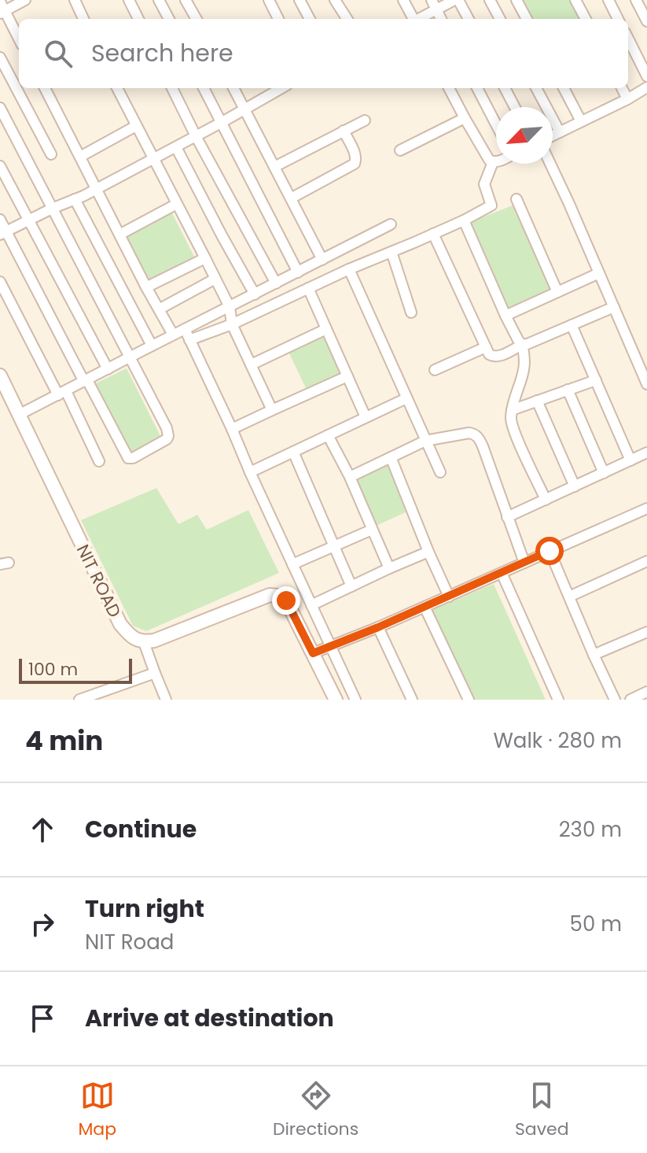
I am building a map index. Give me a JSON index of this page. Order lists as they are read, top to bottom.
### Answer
{
  "streets": {
    "main road": ["NIT ROAD"]
  },
  "scale_bar": "100 m",
  "north": "bottom left",
  "page": {
    "search": "Search here",
    "scale": "100 m",
    "heading": ["4 min", "Walk · 280 m"],
    "list": [
      ["Continue", "230 m"],
      ["Turn right", "NIT Road", "50 m"],
      "Arrive at destination"
    ],
    "nav": ["Map", "Directions", "Saved"]
  }
}
